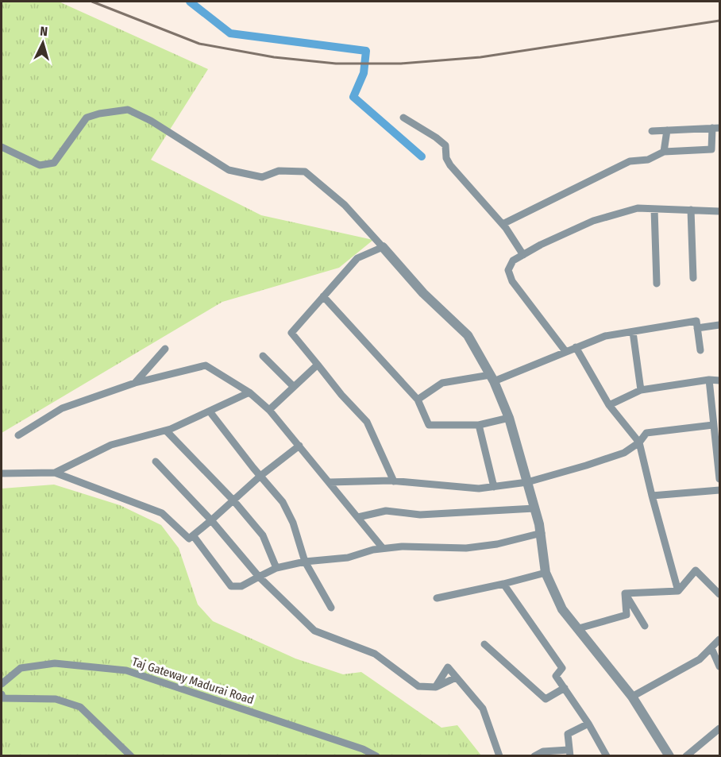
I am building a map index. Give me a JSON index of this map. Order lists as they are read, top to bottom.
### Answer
{
  "streets": {
    "street": ["Taj Gateway Madurai Road"]
  },
  "north": "top"
}
